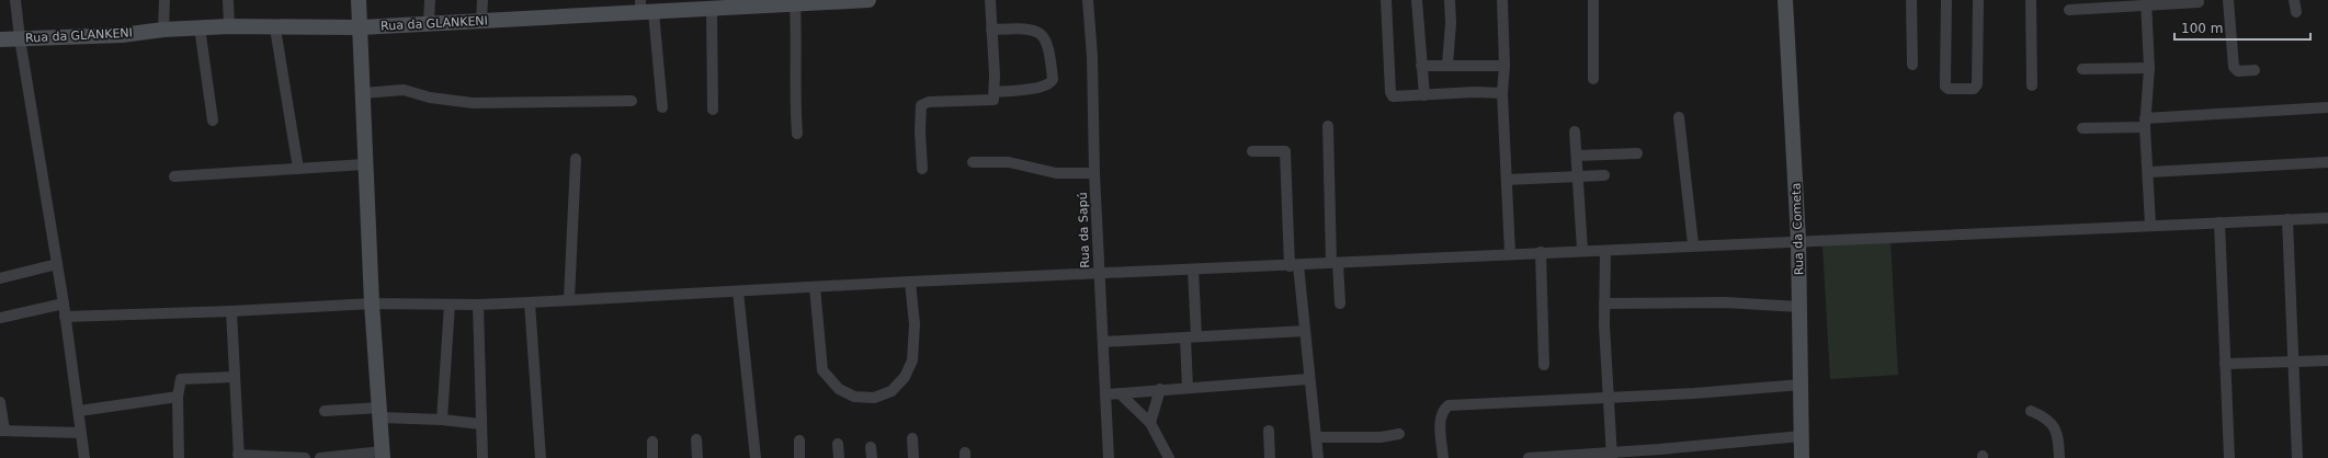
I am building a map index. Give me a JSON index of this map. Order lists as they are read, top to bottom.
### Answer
{
  "streets": {
    "street": ["Rua da GLANKENI", "Rua da Cometa", "Rua da Sapú"]
  },
  "scale_bar": "100 m"
}
